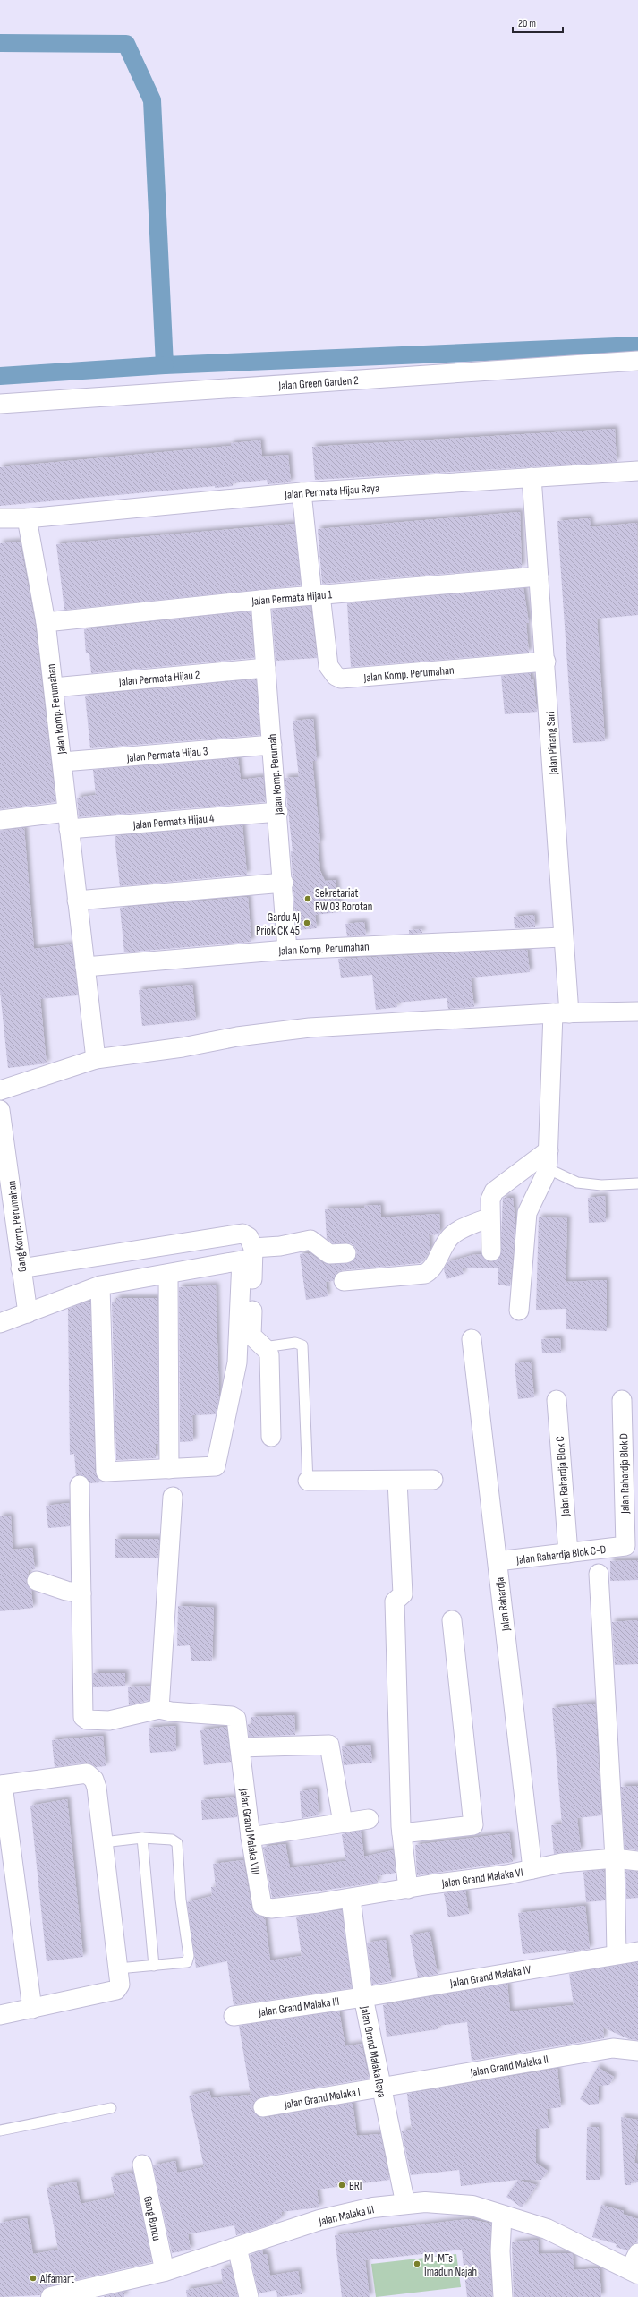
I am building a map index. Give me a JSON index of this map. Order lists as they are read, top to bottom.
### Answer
{
  "streets": {
    "street": [
      "Jalan Green Garden 2",
      "Jalan Permata Hijau Raya",
      "Jalan Permata Hijau 1",
      "Jalan Komp. Perumahan",
      "Jalan Permata Hijau 2",
      "Jalan Pinang Sari",
      "Jalan Permata Hijau 3",
      "Jalan Komp. Perumah",
      "Jalan Permata Hijau 4",
      "Gang Komp. Perumahan",
      "Jalan Rahardja Blok D",
      "Jalan Rahardja Blok C",
      "Jalan Rahardja Blok C-D",
      "Jalan Rahardja",
      "Jalan Grand Malaka VIII",
      "Jalan Grand Malaka VI",
      "Jalan Grand Malaka IV",
      "Jalan Grand Malaka III",
      "Jalan Grand Malaka Raya",
      "Jalan Grand Malaka II",
      "Jalan Grand Malaka I",
      "Jalan Malaka III",
      "Gang Buntu"
    ]
  },
  "crossings": [
    ["Jalan Permata Hijau Raya", "Jalan Komp. Perumahan"],
    ["Jalan Permata Hijau Raya", "Jalan Pinang Sari"],
    ["Jalan Permata Hijau 1", "Jalan Komp. Perumahan"],
    ["Jalan Permata Hijau 1", "Jalan Pinang Sari"],
    ["Jalan Permata Hijau 1", "Jalan Komp. Perumah"],
    ["Jalan Komp. Perumahan", "Jalan Permata Hijau 2"],
    ["Jalan Komp. Perumahan", "Jalan Pinang Sari"],
    ["Jalan Komp. Perumahan", "Jalan Permata Hijau 3"],
    ["Jalan Komp. Perumahan", "Jalan Komp. Perumah"],
    ["Jalan Komp. Perumahan", "Jalan Permata Hijau 4"],
    ["Jalan Permata Hijau 2", "Jalan Komp. Perumah"],
    ["Jalan Permata Hijau 3", "Jalan Komp. Perumah"],
    ["Jalan Komp. Perumah", "Jalan Permata Hijau 4"],
    ["Jalan Rahardja Blok D", "Jalan Rahardja Blok C-D"],
    ["Jalan Rahardja Blok C", "Jalan Rahardja Blok C-D"],
    ["Jalan Rahardja Blok C-D", "Jalan Rahardja"],
    ["Jalan Rahardja", "Jalan Grand Malaka VI"],
    ["Jalan Grand Malaka VIII", "Jalan Grand Malaka VI"],
    ["Jalan Grand Malaka VI", "Jalan Grand Malaka Raya"],
    ["Jalan Grand Malaka IV", "Jalan Grand Malaka III"],
    ["Jalan Grand Malaka IV", "Jalan Grand Malaka Raya"],
    ["Jalan Grand Malaka III", "Jalan Grand Malaka Raya"],
    ["Jalan Grand Malaka Raya", "Jalan Grand Malaka II"],
    ["Jalan Grand Malaka Raya", "Jalan Grand Malaka I"],
    ["Jalan Grand Malaka Raya", "Jalan Malaka III"],
    ["Jalan Grand Malaka II", "Jalan Grand Malaka I"],
    ["Jalan Malaka III", "Gang Buntu"]
  ],
  "places": [
    "Sekretariat RW 03 Rorotan",
    "Gardu AJ Priok CK 45",
    "BRI",
    "MI-MTs Imadun Najah",
    "Alfamart"
  ],
  "scale_bar": "20 m"
}
